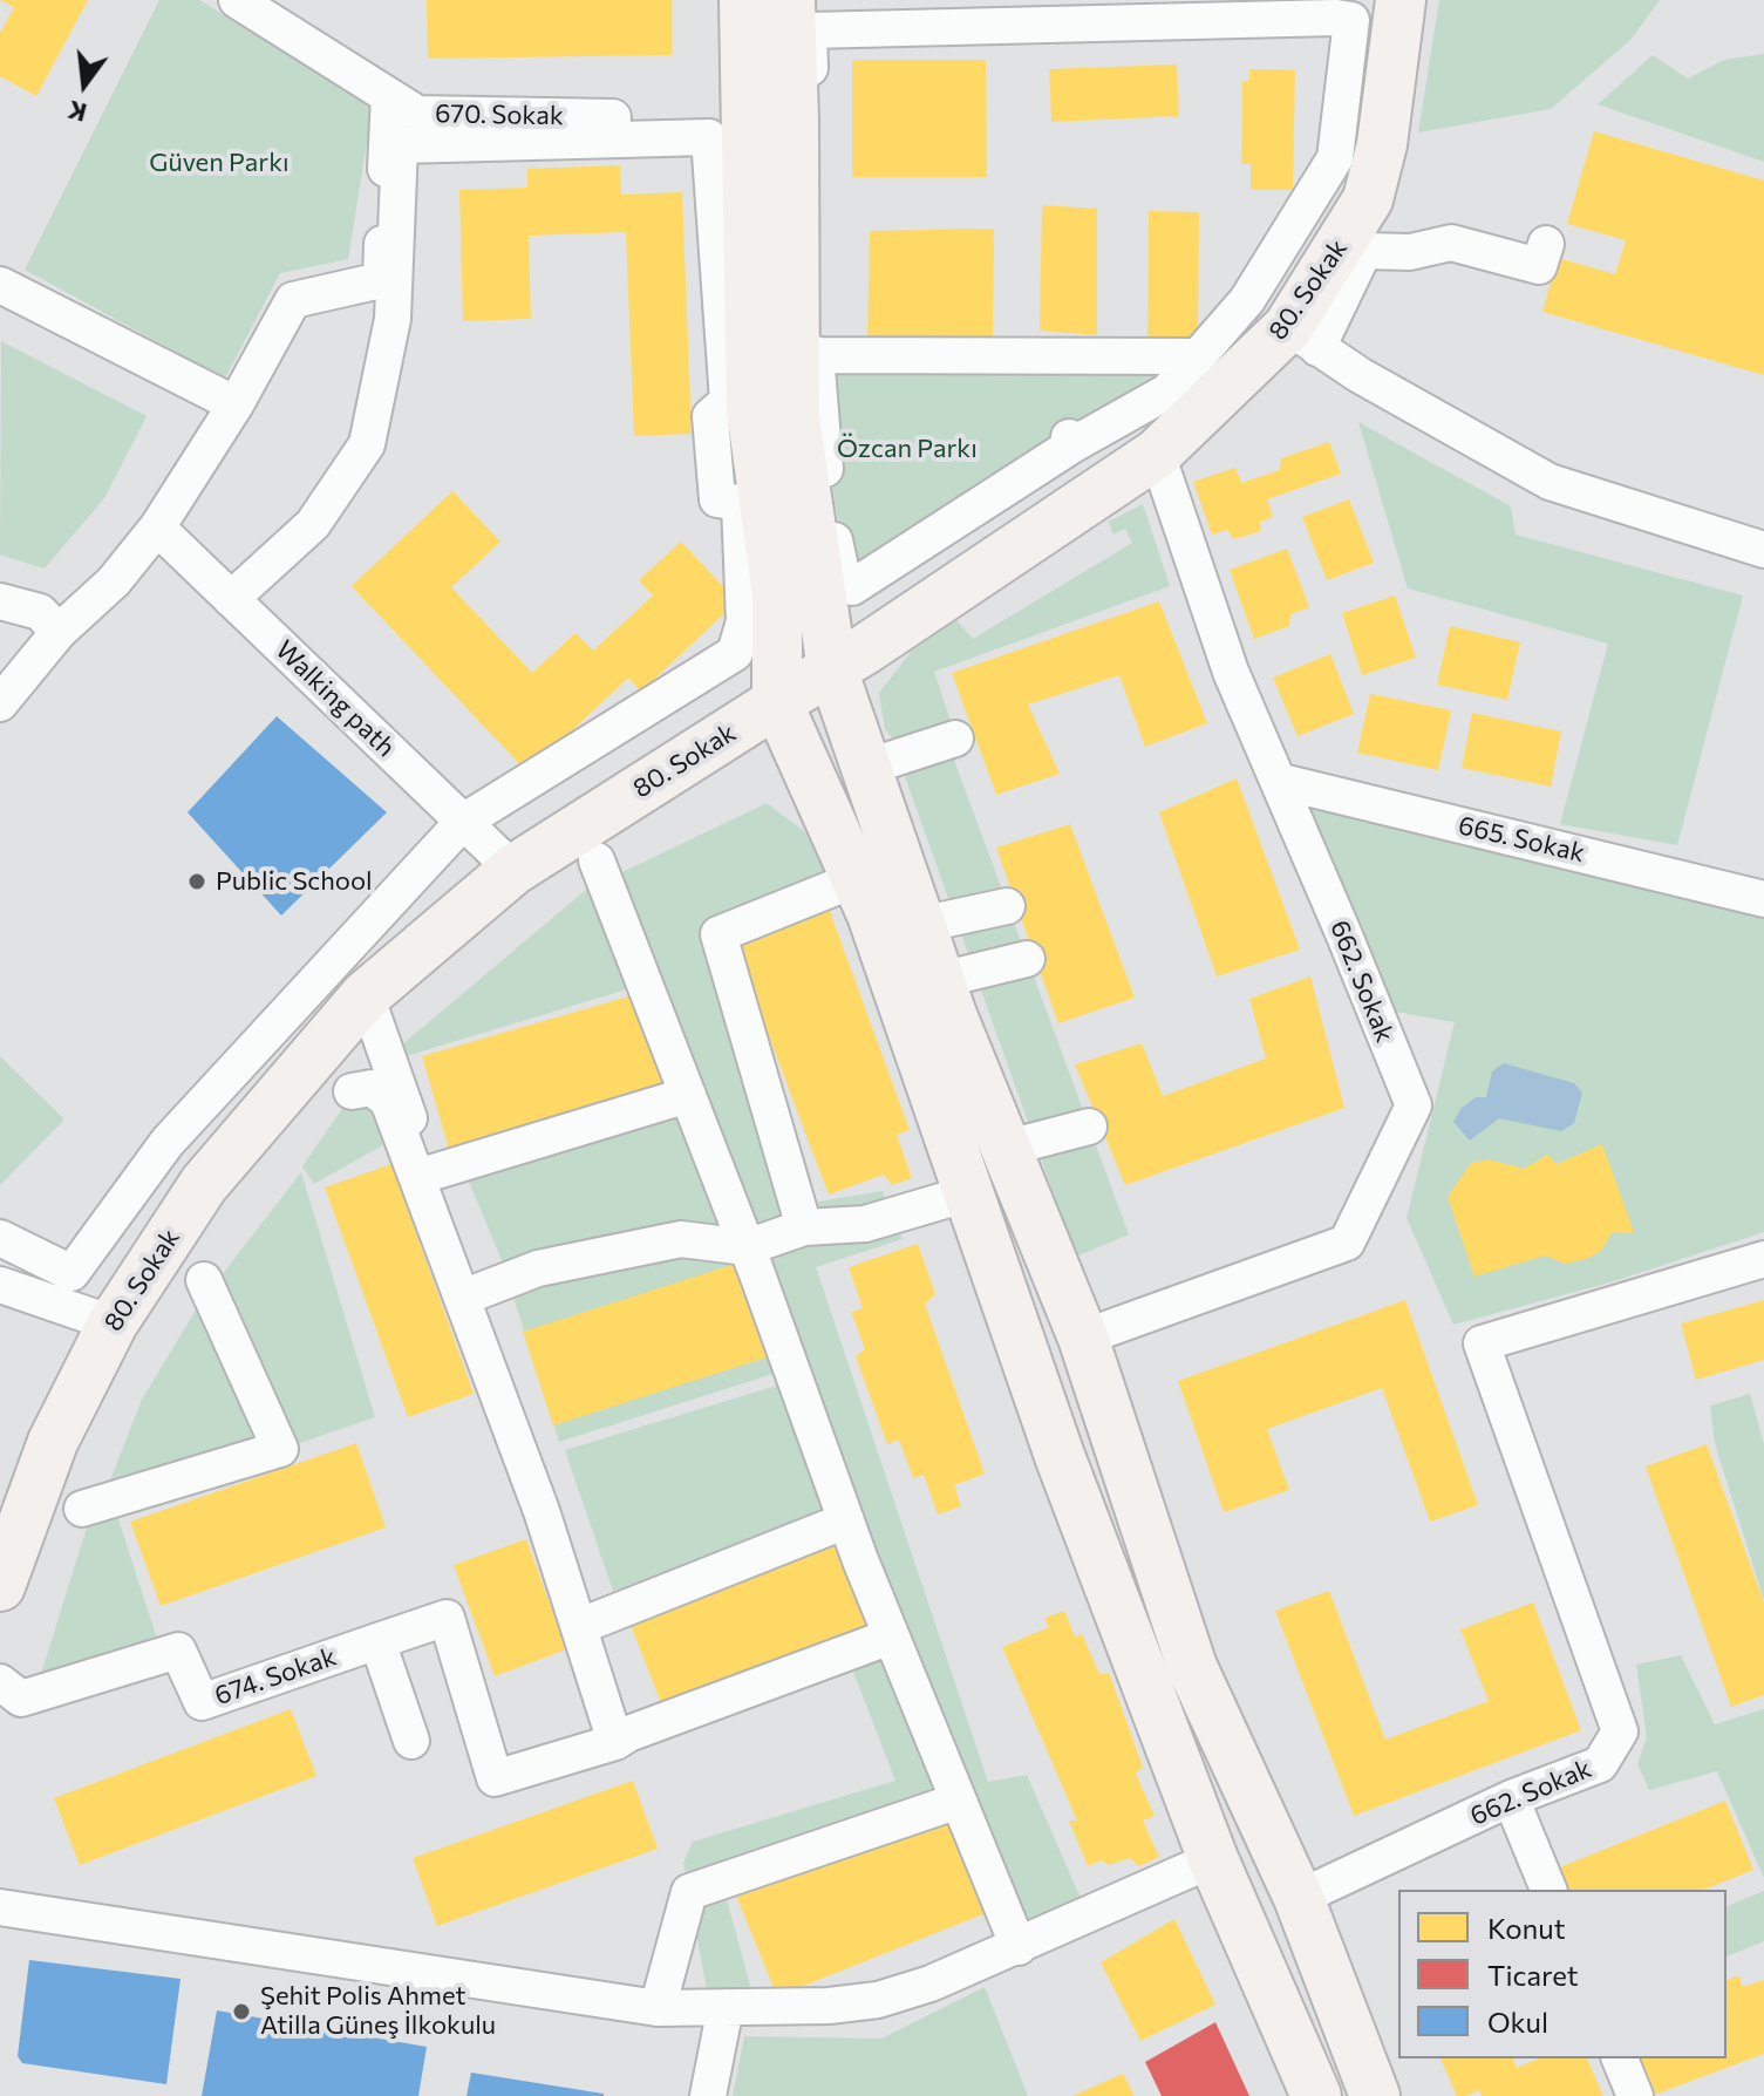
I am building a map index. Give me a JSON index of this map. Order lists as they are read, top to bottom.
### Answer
{
  "streets": {
    "street": [
      "670. Sokak",
      "80. Sokak",
      "Walking path",
      "665. Sokak",
      "662. Sokak",
      "674. Sokak"
    ]
  },
  "crossings": [
    ["80. Sokak", "Walking path"],
    ["80. Sokak", "662. Sokak"],
    ["665. Sokak", "662. Sokak"]
  ],
  "parks": ["Güven Parkı", "Özcan Parkı"],
  "places": ["Public School", "Şehit Polis Ahmet Atilla Güneş İlkokulu"],
  "legend": ["Konut", "Ticaret", "Okul"],
  "north": "bottom"
}
